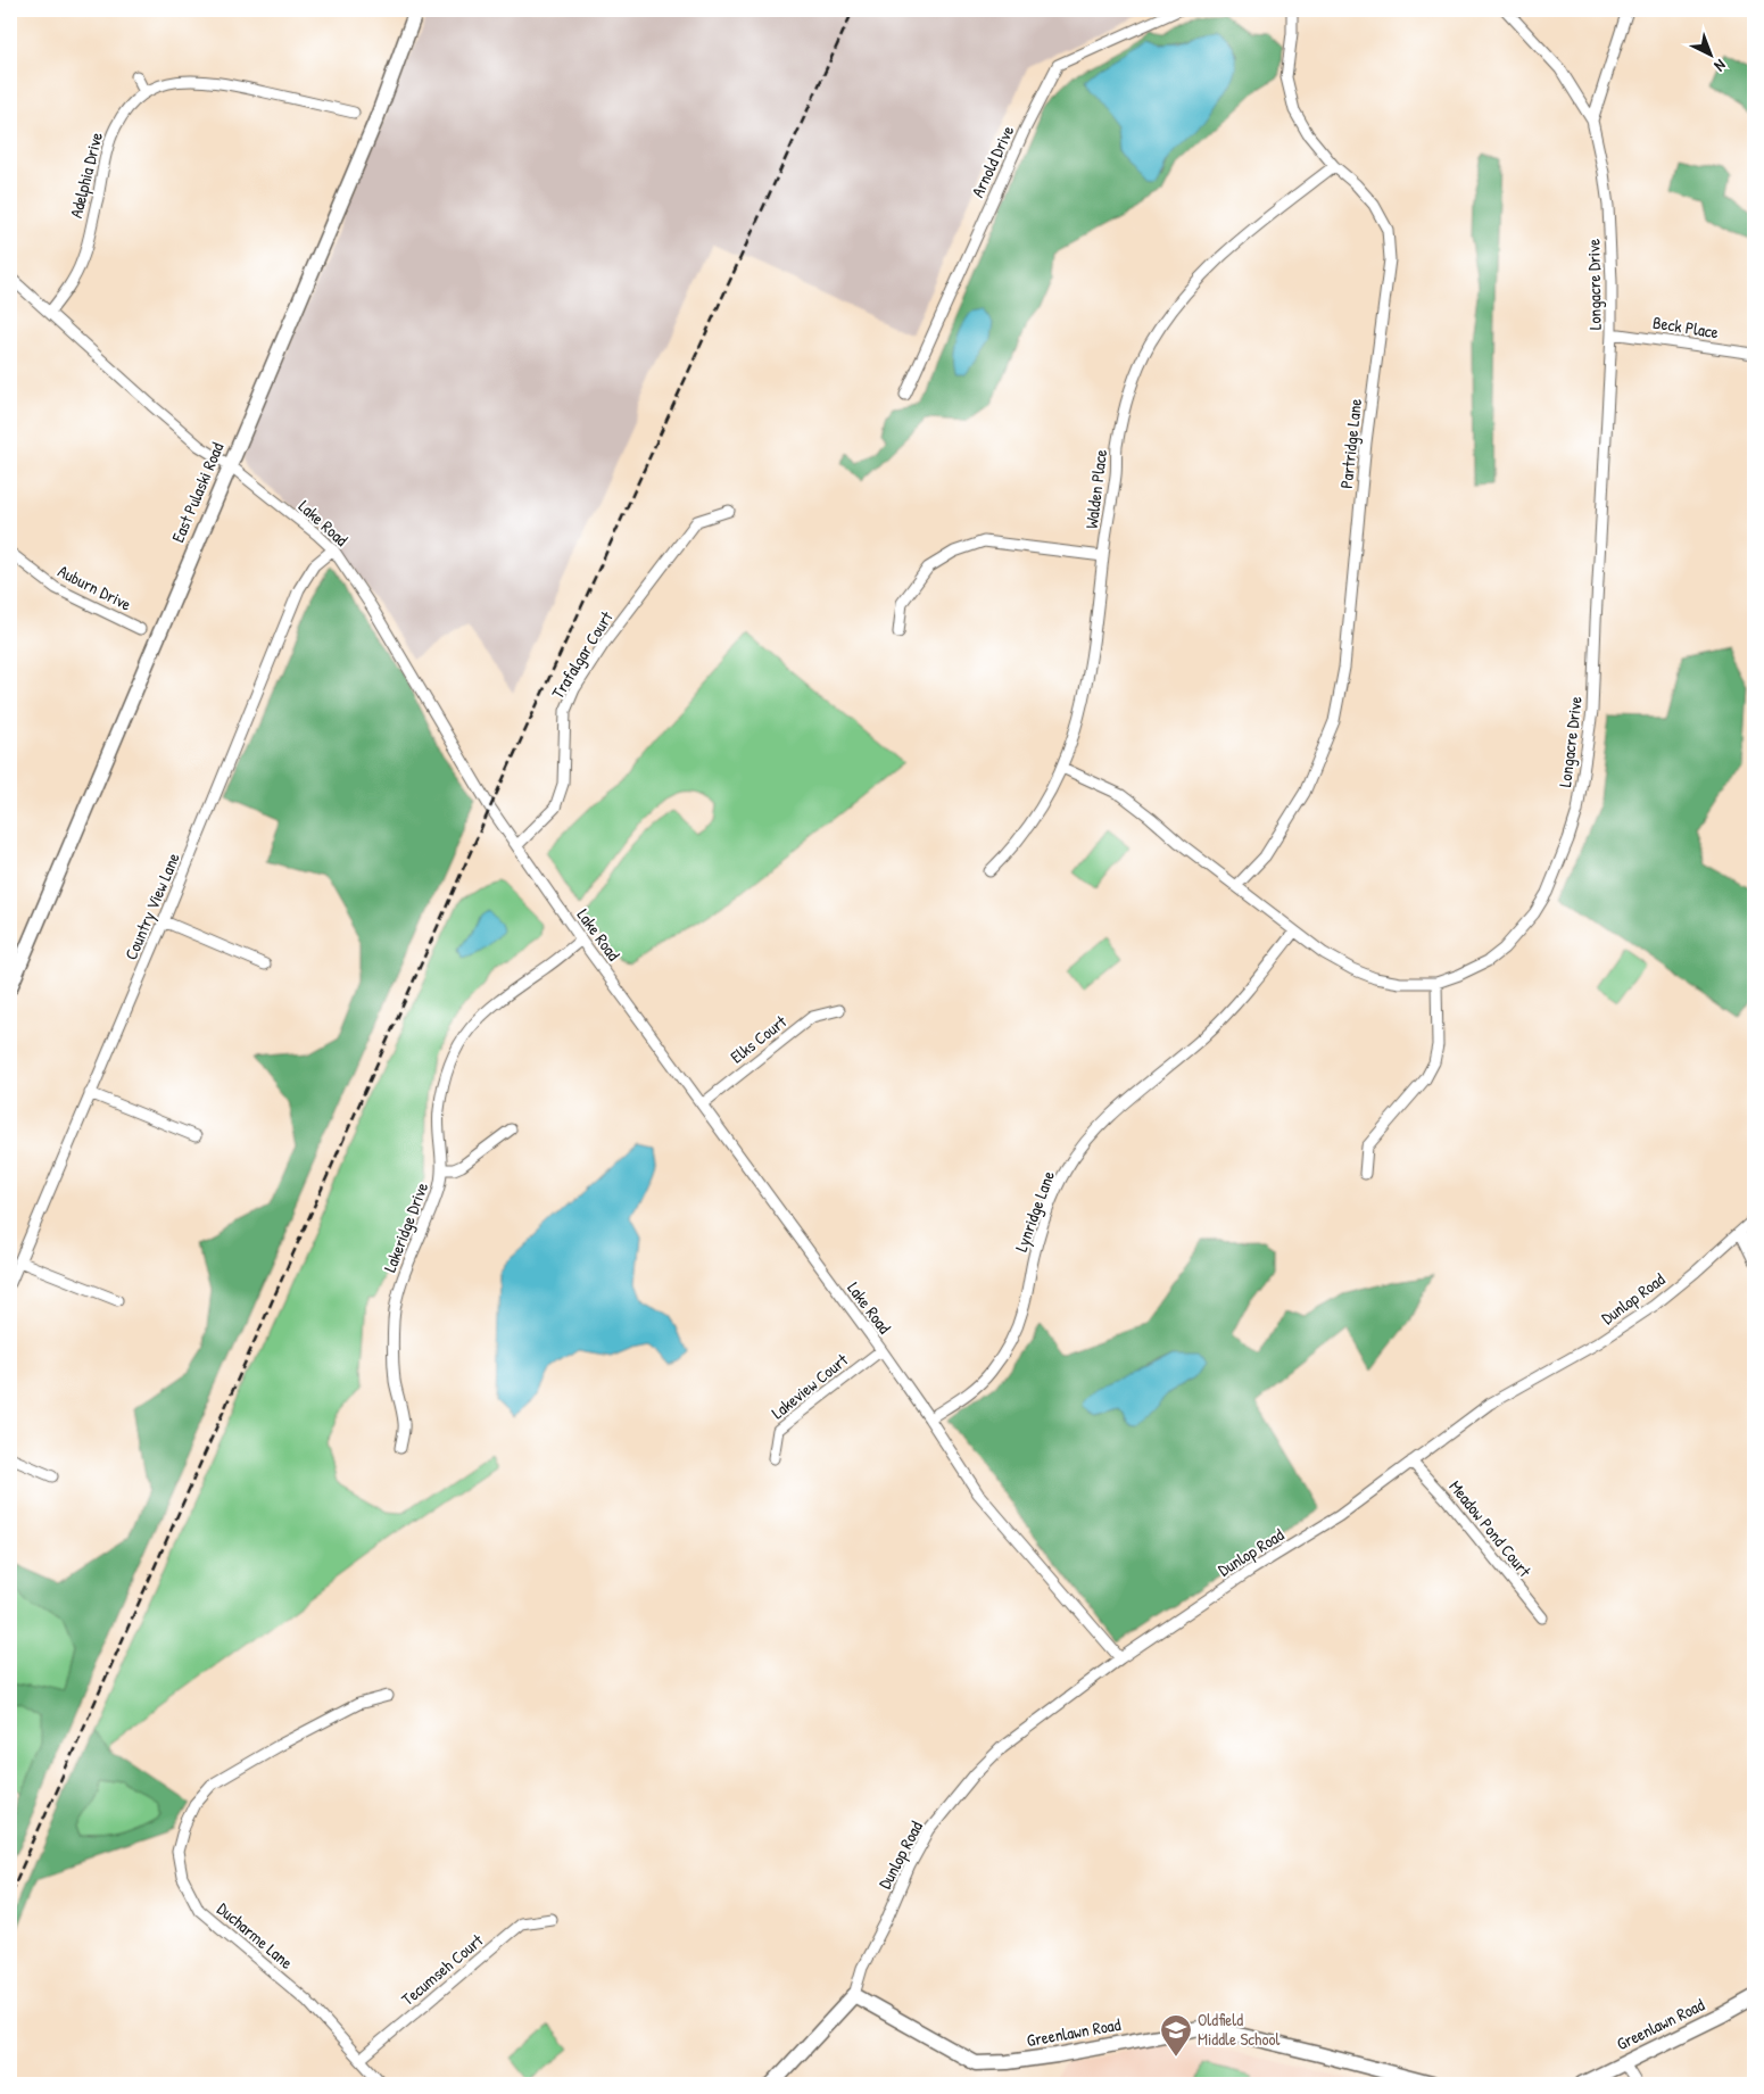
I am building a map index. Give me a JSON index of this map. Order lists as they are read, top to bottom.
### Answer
{
  "streets": {
    "main road": ["East Pulaski Road", "Greenlawn Road"],
    "street": [
      "Arnold Drive",
      "Adelphia Drive",
      "Longacre Drive",
      "Beck Place",
      "Partridge Lane",
      "Walden Place",
      "Lake Road",
      "Auburn Drive",
      "Trafalgar Court",
      "Country View Lane",
      "Elks Court",
      "Lynridge Lane",
      "Lakeridge Drive",
      "Dunlop Road",
      "Lakeview Court",
      "Meadow Pond Court",
      "Ducharme Lane",
      "Tecumseh Court"
    ]
  },
  "crossings": [
    ["Adelphia Drive", "Lake Road"],
    ["Longacre Drive", "Beck Place"],
    ["Longacre Drive", "Partridge Lane"],
    ["Longacre Drive", "Walden Place"],
    ["Longacre Drive", "Lynridge Lane"],
    ["Partridge Lane", "Walden Place"],
    ["East Pulaski Road", "Lake Road"],
    ["Lake Road", "Trafalgar Court"],
    ["Lake Road", "Country View Lane"],
    ["Lake Road", "Elks Court"],
    ["Lake Road", "Lynridge Lane"],
    ["Lake Road", "Lakeridge Drive"],
    ["Lake Road", "Dunlop Road"],
    ["Lake Road", "Lakeview Court"],
    ["Dunlop Road", "Meadow Pond Court"],
    ["Dunlop Road", "Greenlawn Road"],
    ["Ducharme Lane", "Tecumseh Court"]
  ],
  "places": {
    "school or university": ["Oldfield Middle School"]
  },
  "north": "bottom right"
}
